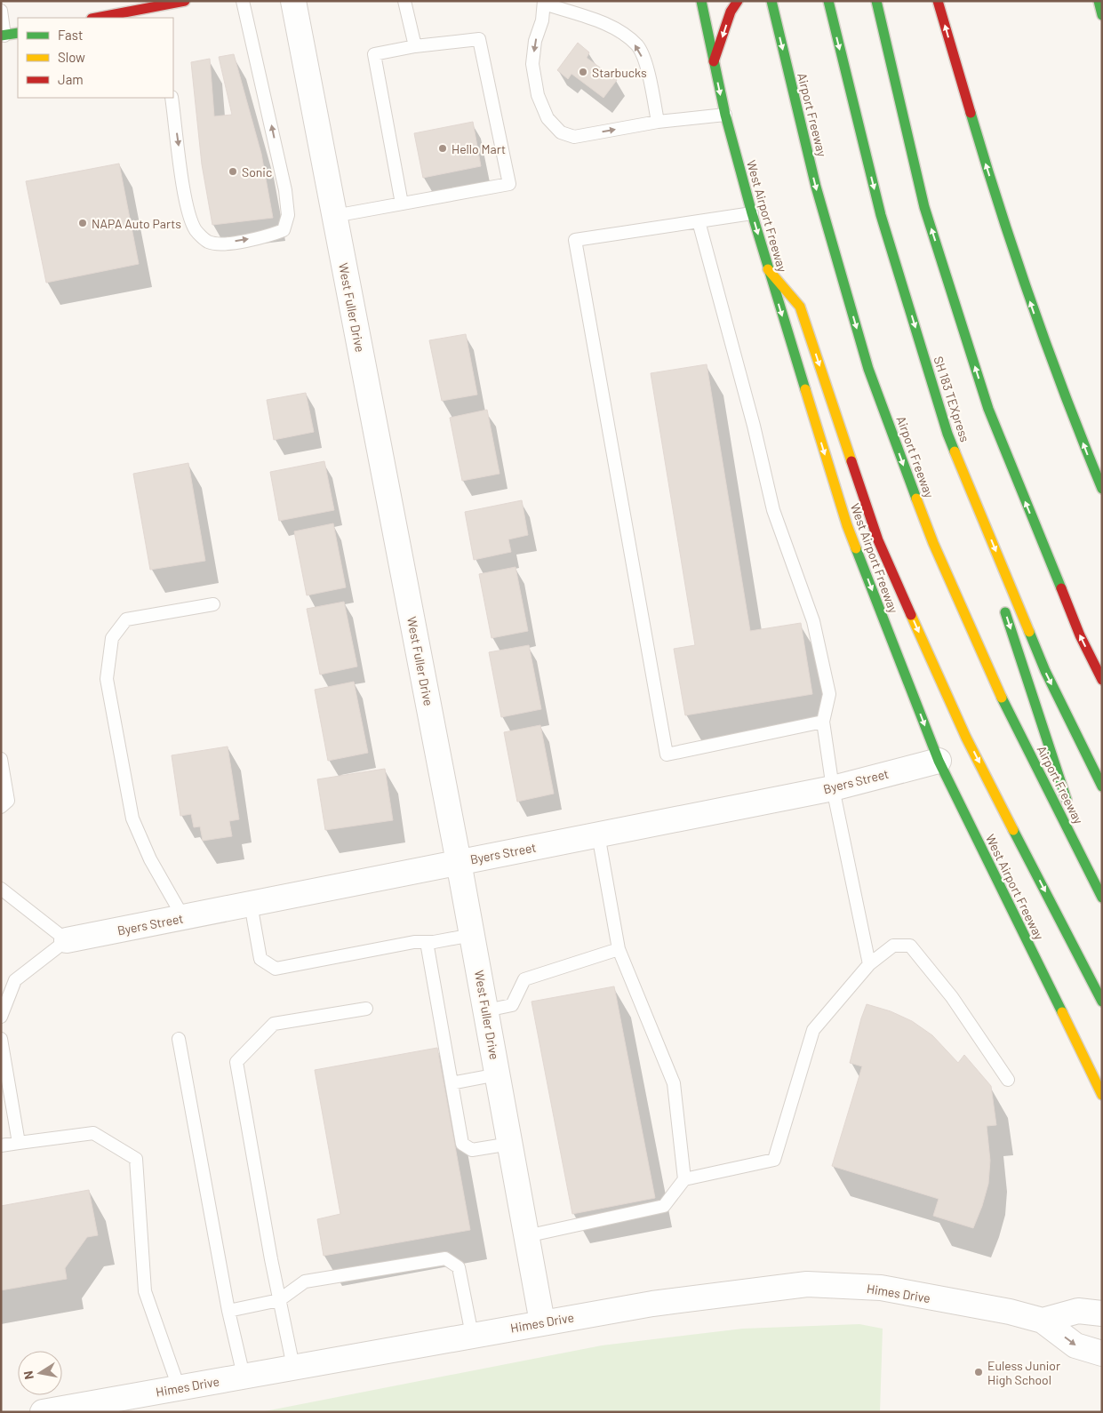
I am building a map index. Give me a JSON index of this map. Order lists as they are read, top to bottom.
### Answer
{
  "streets": {
    "main road": ["Airport Freeway", "West Airport Freeway", "SH 183 TEXpress"],
    "street": ["West Fuller Drive", "Byers Street", "Himes Drive"]
  },
  "crossings": [
    ["West Airport Freeway", "Byers Street"],
    ["West Fuller Drive", "Byers Street"],
    ["West Fuller Drive", "Himes Drive"]
  ],
  "places": [
    "Starbucks",
    "Hello Mart",
    "Sonic",
    "NAPA Auto Parts",
    "Euless Junior High School"
  ],
  "legend": ["Fast", "Slow", "Jam"],
  "north": "left"
}
